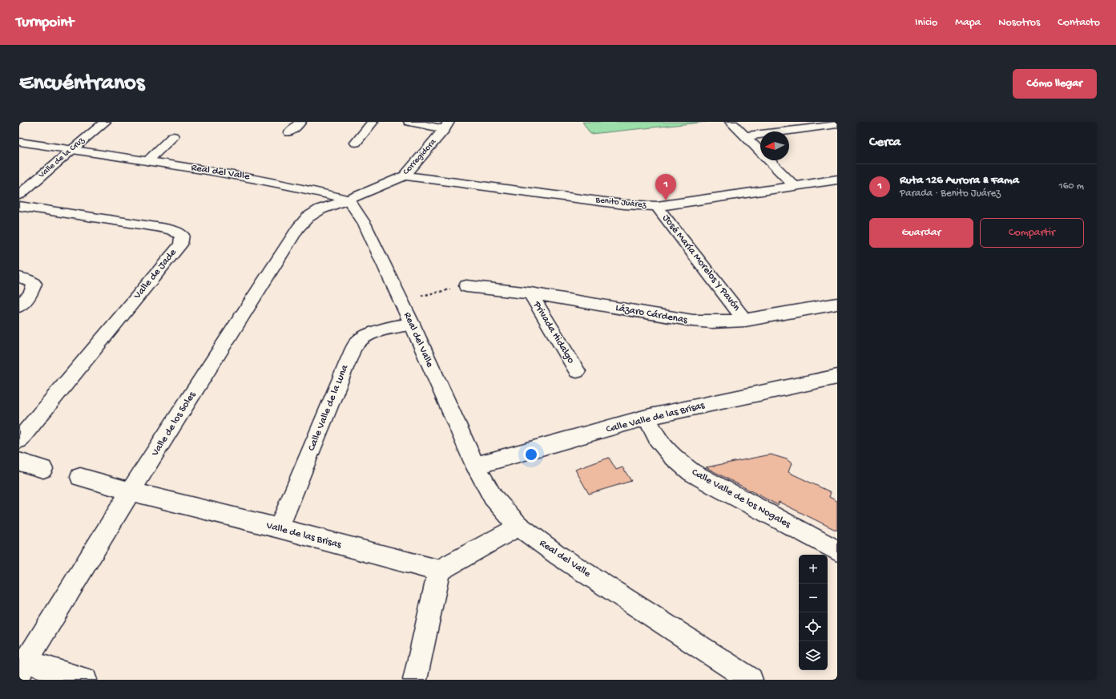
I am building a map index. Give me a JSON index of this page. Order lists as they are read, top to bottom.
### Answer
{
  "streets": {
    "street": [
      "Corregidora",
      "Valle de la Cruz",
      "Real del Valle",
      "Benito Juárez",
      "José María Morelos Y Pavón",
      "Valle de Jade",
      "Lázaro Cárdenas",
      "Privada Hidalgo",
      "Calle Valle de la Luna",
      "Calle Valle de las Brisas",
      "Valle de los Soles",
      "Calle Valle de los Nogales",
      "Valle de las Brisas"
    ]
  },
  "crossings": [
    ["Corregidora", "Real del Valle"],
    ["Corregidora", "Benito Juárez"],
    ["Corregidora", "Valle de los Soles"],
    ["Valle de la Cruz", "Real del Valle"],
    ["Real del Valle", "Calle Valle de la Luna"],
    ["Real del Valle", "Calle Valle de las Brisas"],
    ["Real del Valle", "Valle de los Soles"],
    ["Benito Juárez", "José María Morelos Y Pavón"],
    ["José María Morelos Y Pavón", "Lázaro Cárdenas"],
    ["Lázaro Cárdenas", "Privada Hidalgo"],
    ["Calle Valle de la Luna", "Valle de las Brisas"],
    ["Calle Valle de las Brisas", "Calle Valle de los Nogales"],
    ["Valle de los Soles", "Valle de las Brisas"]
  ],
  "north": "left",
  "page": {
    "header": "Turnpoint",
    "nav": [
      "Inicio",
      "Mapa",
      "Nosotros",
      "Contacto"
    ],
    "buttons": [
      "Cómo llegar",
      ["Guardar", "Compartir"]
    ],
    "title": "Encuéntranos",
    "heading": "Cerca",
    "list": [
      {
        "mark": "1",
        "name": "Ruta 126 Aurora & Fama",
        "note": "Parada · Benito Juárez",
        "value": "160 m"
      }
    ],
    "pins": "1",
    "map_buttons": ["+", "−"]
  }
}
